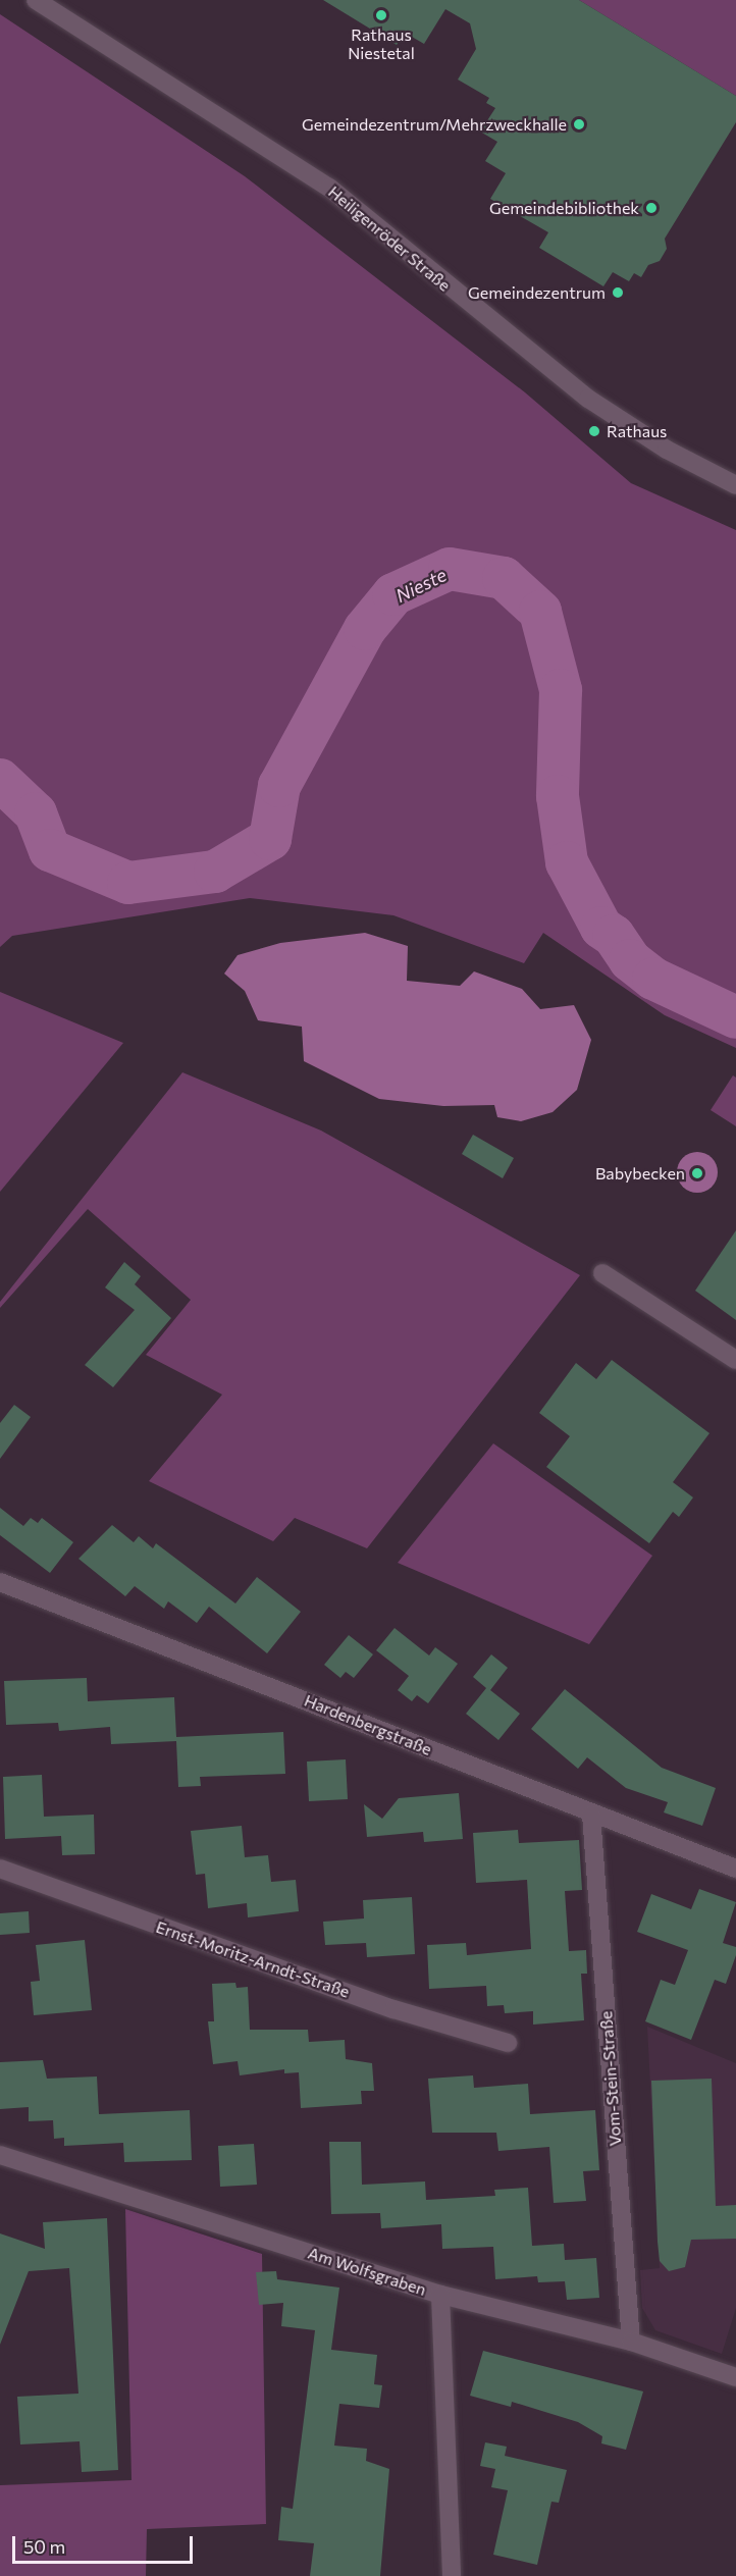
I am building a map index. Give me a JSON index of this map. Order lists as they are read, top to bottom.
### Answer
{
  "streets": {
    "street": [
      "Heiligenröder Straße",
      "Hardenbergstraße",
      "Ernst-Moritz-Arndt-Straße",
      "Vom-Stein-Straße",
      "Am Wolfsgraben"
    ]
  },
  "crossings": [
    ["Hardenbergstraße", "Vom-Stein-Straße"],
    ["Vom-Stein-Straße", "Am Wolfsgraben"]
  ],
  "water": ["Nieste"],
  "places": [
    "Rathaus Niestetal",
    "Gemeindezentrum/Mehrzweckhalle",
    "Gemeindebibliothek",
    "Gemeindezentrum",
    "Rathaus",
    "Babybecken"
  ],
  "scale_bar": "50 m"
}
